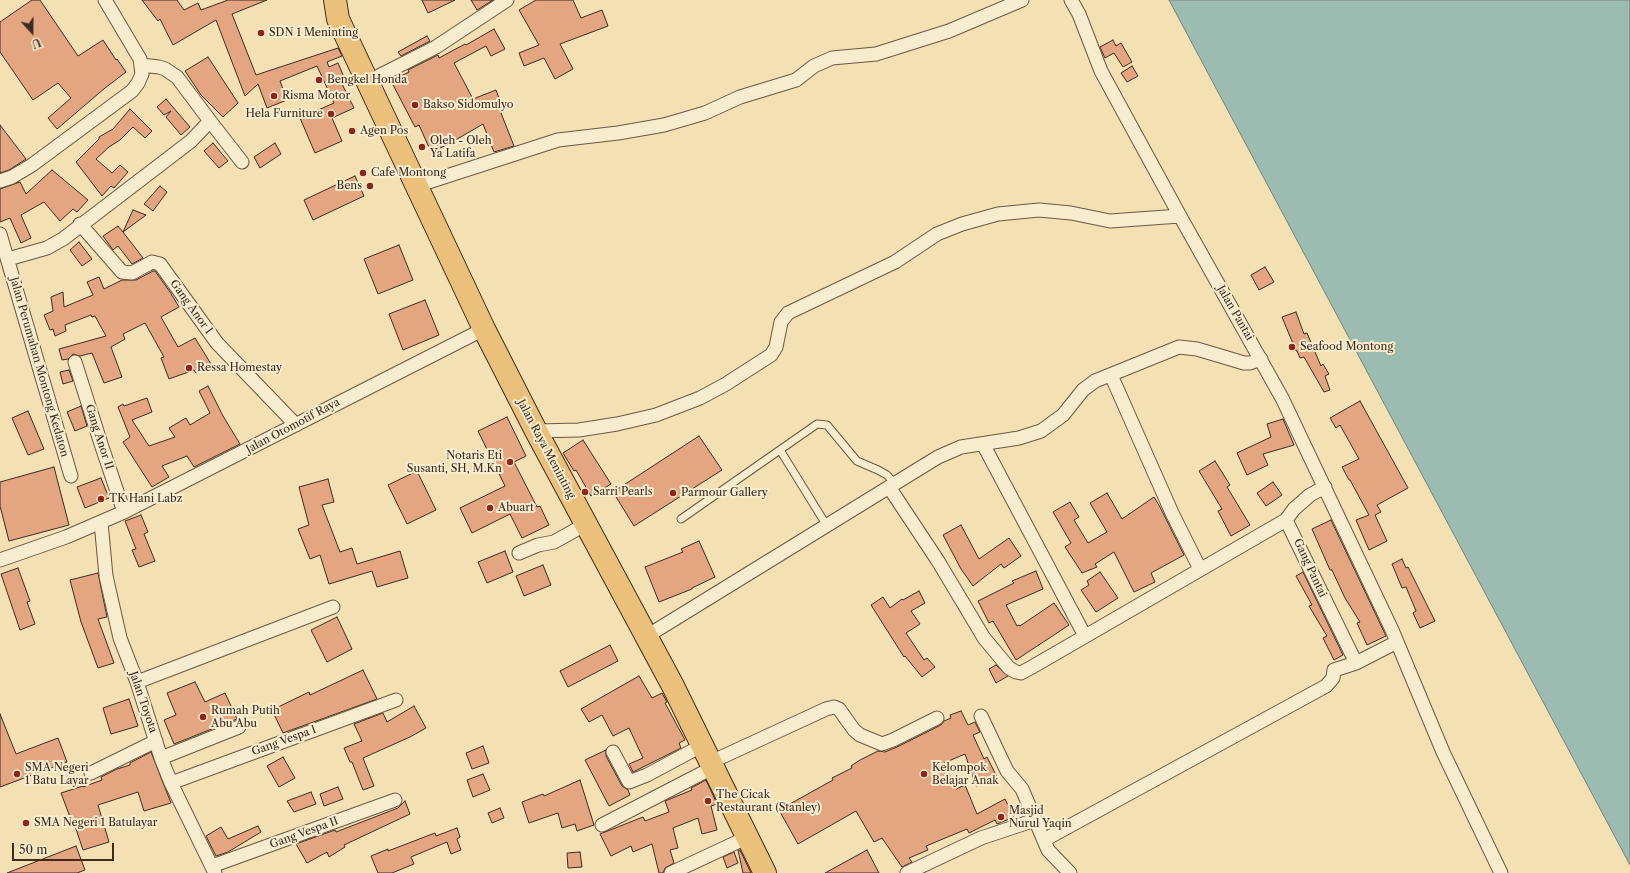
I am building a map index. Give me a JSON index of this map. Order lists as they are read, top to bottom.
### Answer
{
  "streets": {
    "highway": ["Jalan Raya Meninting"],
    "street": [
      "Gang Anor I",
      "Jalan Pantai",
      "Jalan Perumahan Montong Kedaton",
      "Jalan Otomotif Raya",
      "Gang Anor II",
      "Gang Pantai",
      "Jalan Toyota",
      "Gang Vespa I",
      "Gang Vespa II"
    ]
  },
  "crossings": [
    ["Gang Anor I", "Jalan Otomotif Raya"],
    ["Jalan Otomotif Raya", "Gang Anor II"],
    ["Jalan Otomotif Raya", "Jalan Raya Meninting"],
    ["Jalan Otomotif Raya", "Jalan Toyota"],
    ["Jalan Toyota", "Gang Vespa I"],
    ["Jalan Toyota", "Gang Vespa II"]
  ],
  "places": [
    "SDN 1 Meninting",
    "Bengkel Honda",
    "Risma Motor",
    "Bakso Sidomulyo",
    "Hela Furniture",
    "Agen Pos",
    "Oleh - Oleh Ya Latifa",
    "Cafe Montong",
    "Bens",
    "Seafood Montong",
    "Ressa Homestay",
    "Notaris Eti Susanti, SH, M.Kn",
    "Sarri Pearls",
    "Parmour Gallery",
    "TK Hani Labz",
    "Abuart",
    "Rumah Putih Abu Abu",
    "SMA Negeri 1 Batu Layar",
    "Kelompok Belajar Anak",
    "The Cicak Restaurant (Stanley)",
    "Masjid Nurul Yaqin",
    "SMA Negeri 1 Batulayar"
  ],
  "scale_bar": "50 m",
  "north": "bottom"
}
